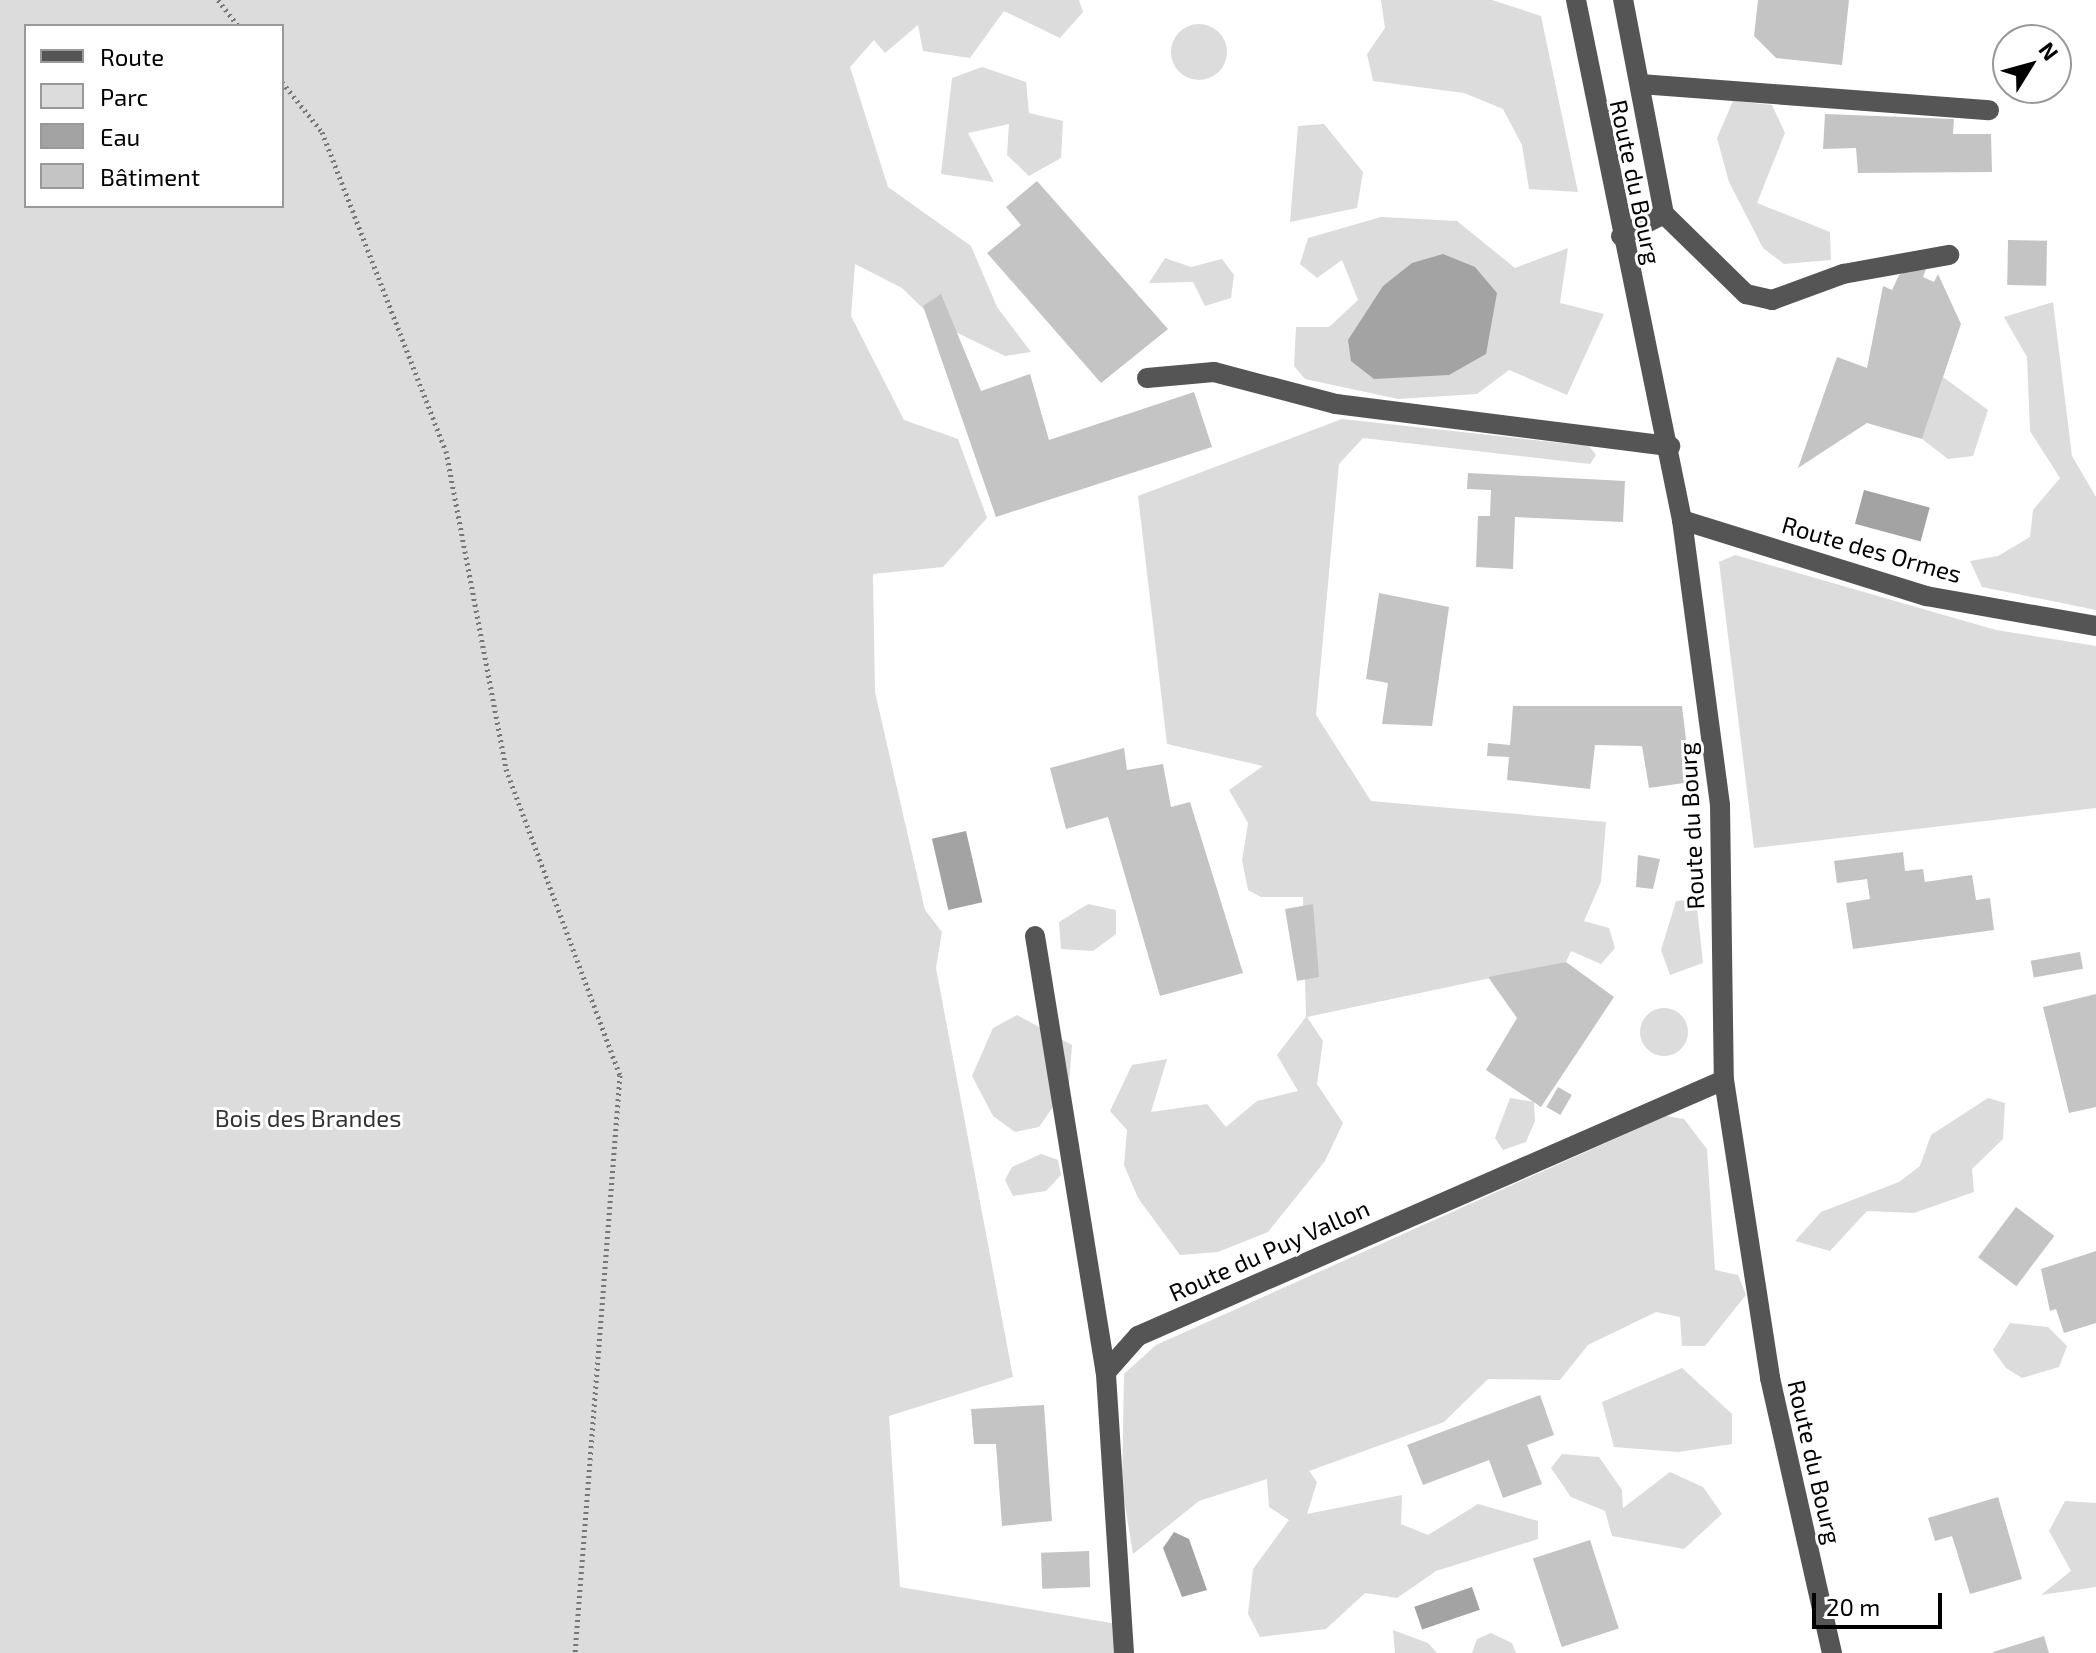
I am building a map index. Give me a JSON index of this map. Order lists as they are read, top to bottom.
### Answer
{
  "streets": {
    "street": ["Route du Bourg", "Route des Ormes", "Route du Puy Vallon"]
  },
  "crossings": [
    ["Route du Bourg", "Route des Ormes"],
    ["Route du Bourg", "Route du Puy Vallon"]
  ],
  "parks": ["Bois des Brandes"],
  "legend": [
    "Route",
    "Parc",
    "Eau",
    "Bâtiment"
  ],
  "scale_bar": "20 m",
  "north": "top right"
}
